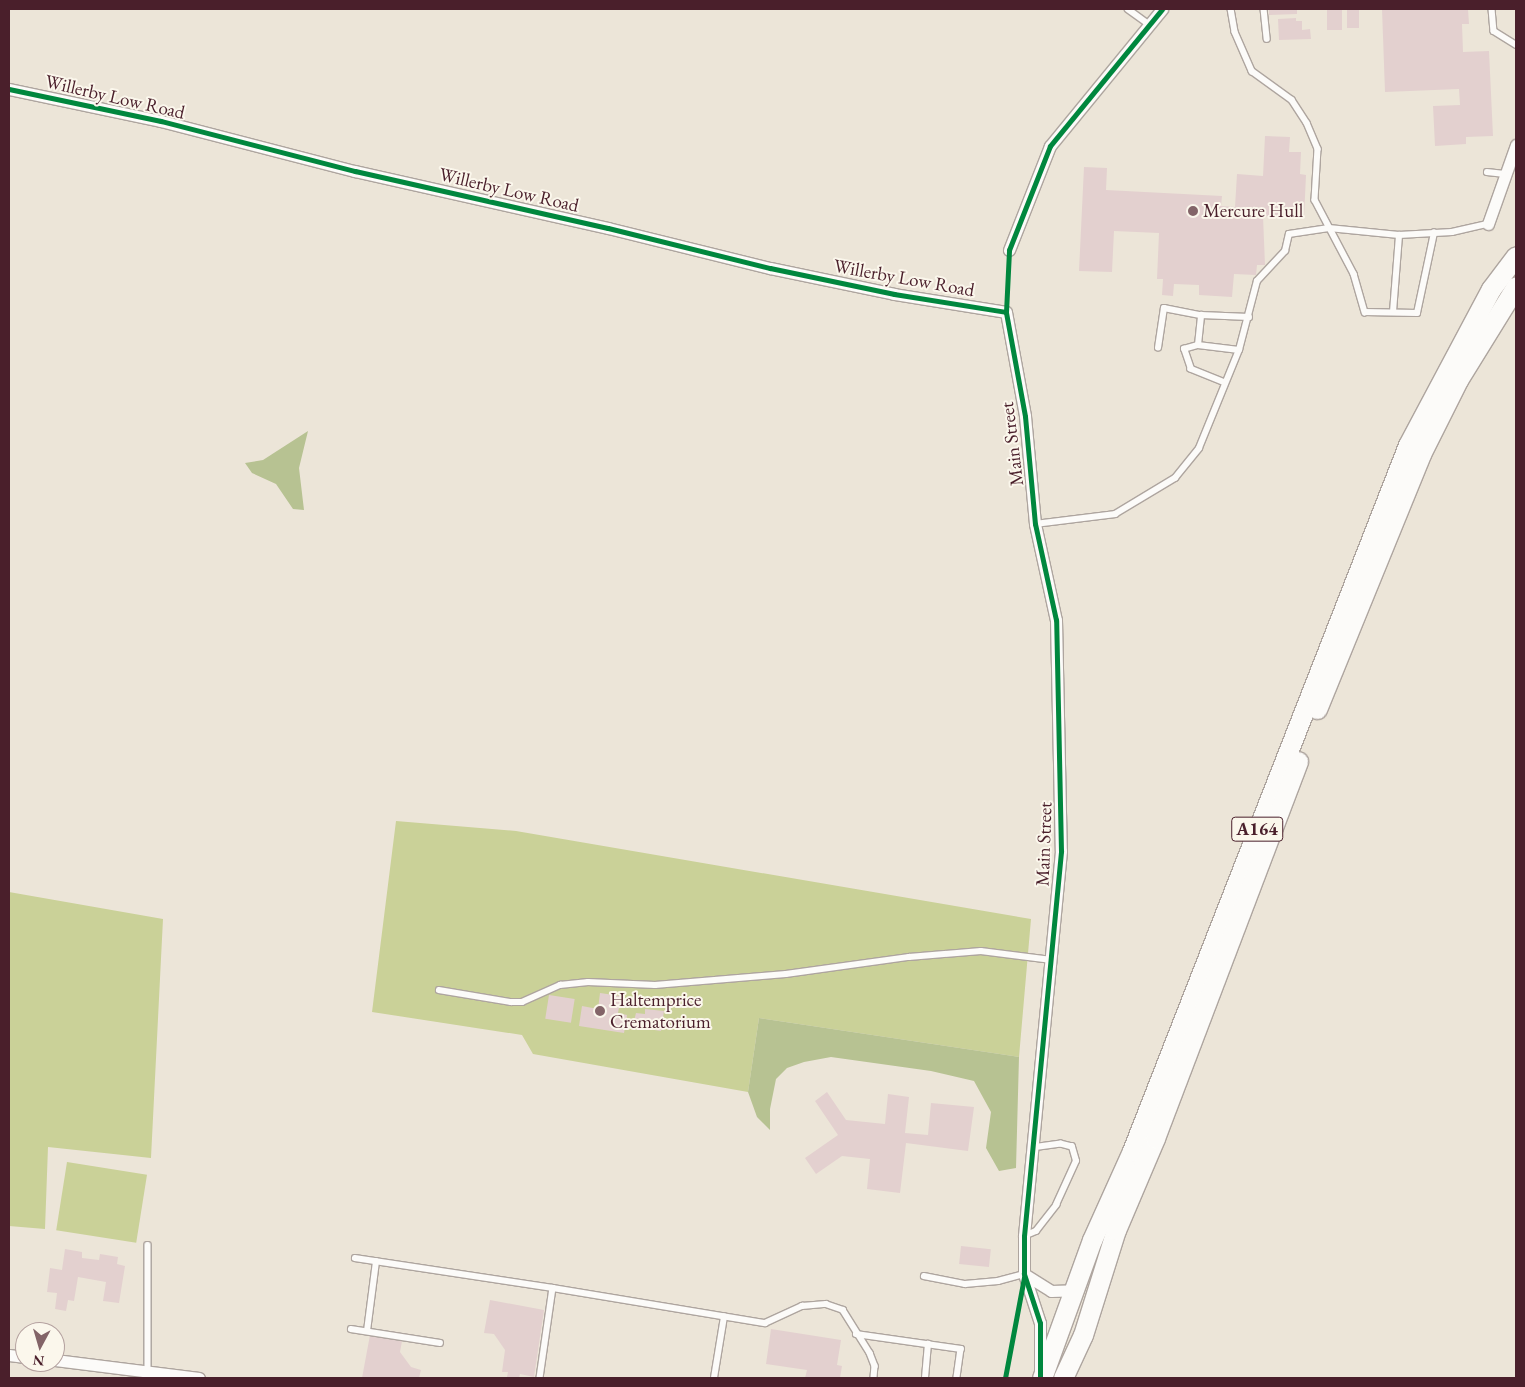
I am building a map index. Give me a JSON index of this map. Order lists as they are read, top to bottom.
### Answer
{
  "streets": {
    "highway": ["A164"],
    "street": ["Willerby Low Road", "Main Street"]
  },
  "crossings": [
    ["Willerby Low Road", "Main Street"],
    ["Main Street", "A164"]
  ],
  "places": ["Mercure Hull", "Haltemprice Crematorium"],
  "north": "bottom"
}
